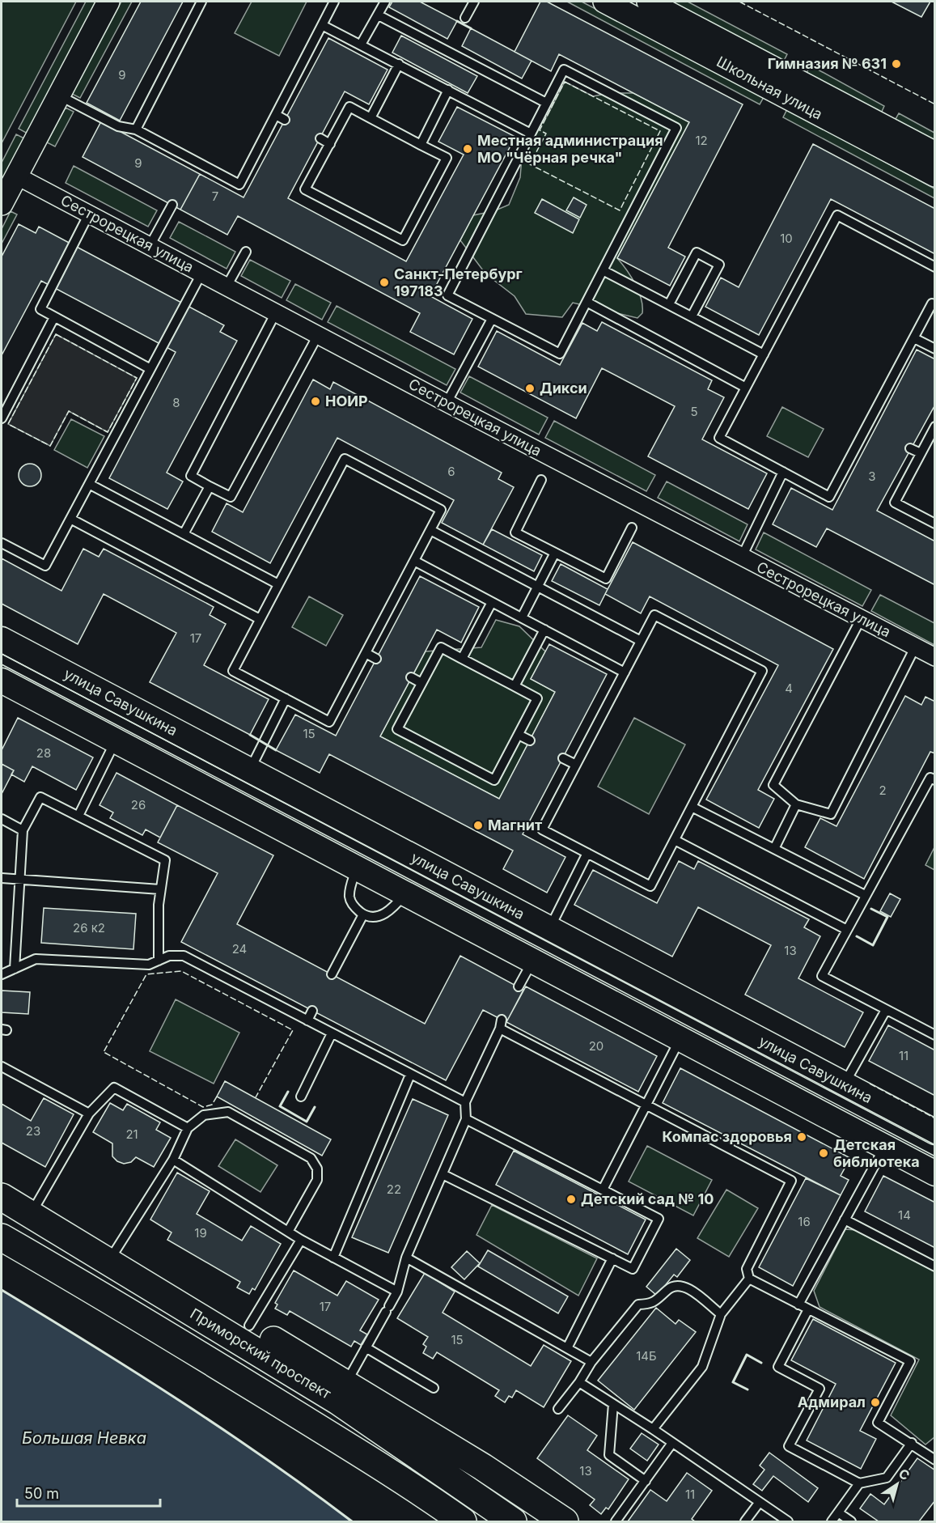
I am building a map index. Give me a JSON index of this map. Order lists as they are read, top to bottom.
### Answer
{
  "streets": {
    "main road": ["улица Савушкина", "Приморский проспект"],
    "street": ["Школьная улица", "Сестрорецкая улица"]
  },
  "water": ["Большая Невка"],
  "places": [
    "Гимназия № 631",
    "Местная администрация МО \"Чёрная речка\"",
    "Санкт-Петербург 197183",
    "Дикси",
    "НОИР",
    "Магнит",
    "Компас здоровья",
    "Детская библиотека",
    "Детский сад № 10",
    "Адмирал"
  ],
  "house_numbers": [
    "9",
    "12",
    "9",
    "7",
    "10",
    "8",
    "5",
    "6",
    "3",
    "17",
    "4",
    "15",
    "28",
    "2",
    "26",
    "26 к2",
    "24",
    "13",
    "20",
    "11",
    "23",
    "21",
    "22",
    "14",
    "16",
    "19",
    "17",
    "15",
    "14Б",
    "13",
    "11"
  ],
  "scale_bar": "50 m",
  "north": "top right"
}
